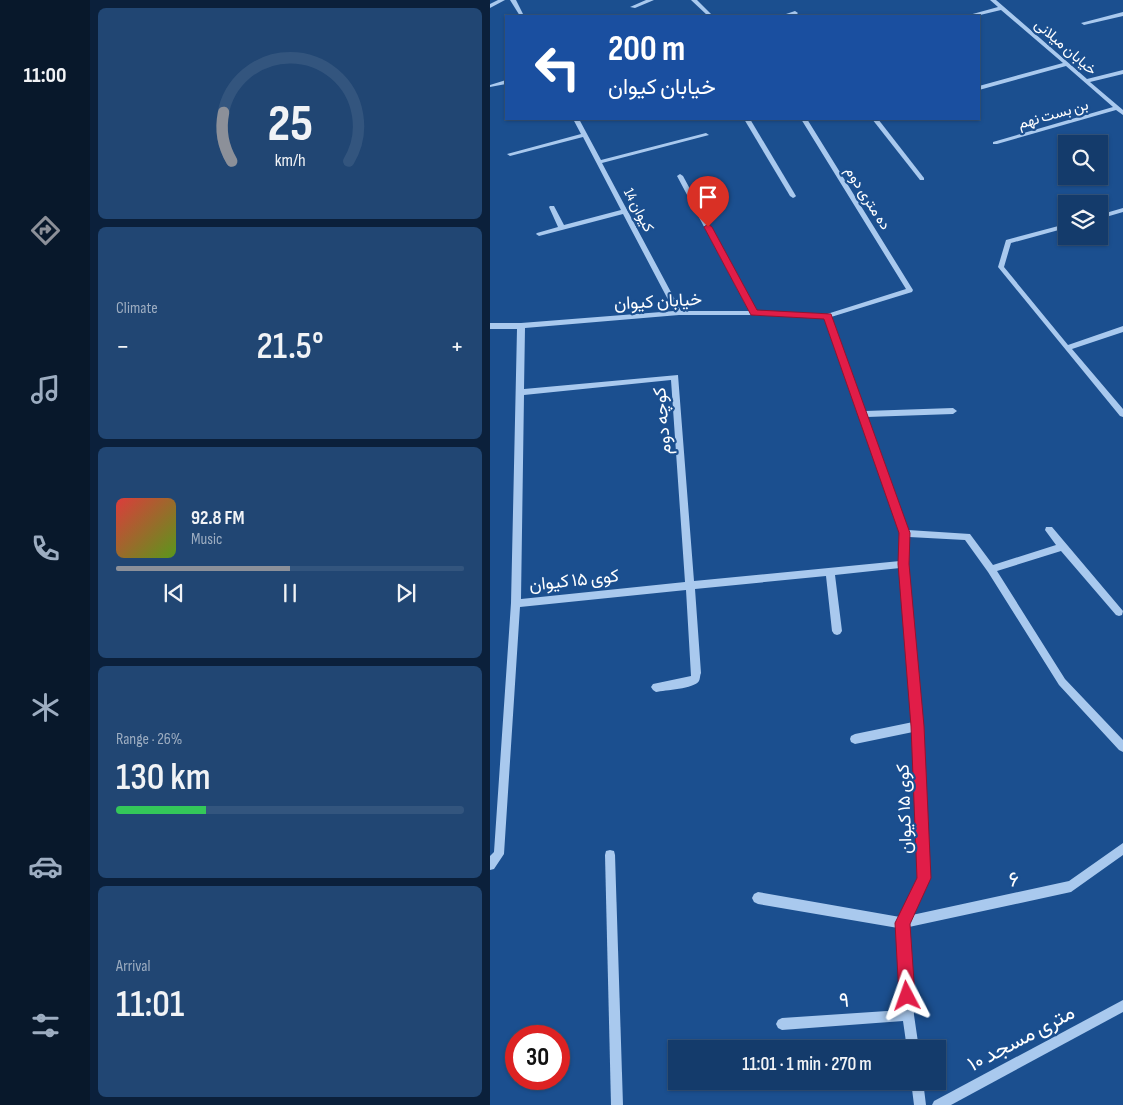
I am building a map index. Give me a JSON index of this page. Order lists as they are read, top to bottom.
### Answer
{
  "streets": {
    "street": [
      "خیابان میلانی",
      "بن بست نهم",
      "ده متری دوم",
      "کیوان 14",
      "خیابان کیوان",
      "کوچه دوم",
      "کوی ۱۵ کیوان",
      "۶",
      "۹",
      "۱۰ متری مسجد"
    ]
  },
  "crossings": [
    ["خیابان میلانی", "بن بست نهم"],
    ["ده متری دوم", "خیابان کیوان"],
    ["کیوان 14", "خیابان کیوان"],
    ["خیابان کیوان", "کوی ۱۵ کیوان"],
    ["کوچه دوم", "کوی ۱۵ کیوان"],
    ["کوی ۱۵ کیوان", "۶"],
    ["کوی ۱۵ کیوان", "۹"]
  ],
  "page": {
    "tabs": "11:00",
    "turn": ["200 m", "خیابان کیوان"],
    "tile": [
      "Climate",
      ["Range · 26%", "130 km"],
      ["Arrival", "11:01"]
    ],
    "heat": ["−", "21.5°", "+"],
    "song": ["92.8 FM", "Music"],
    "limit": "30",
    "trip": "11:01 · 1 min · 270 m",
    "gauge": ["25", "km/h"]
  }
}
